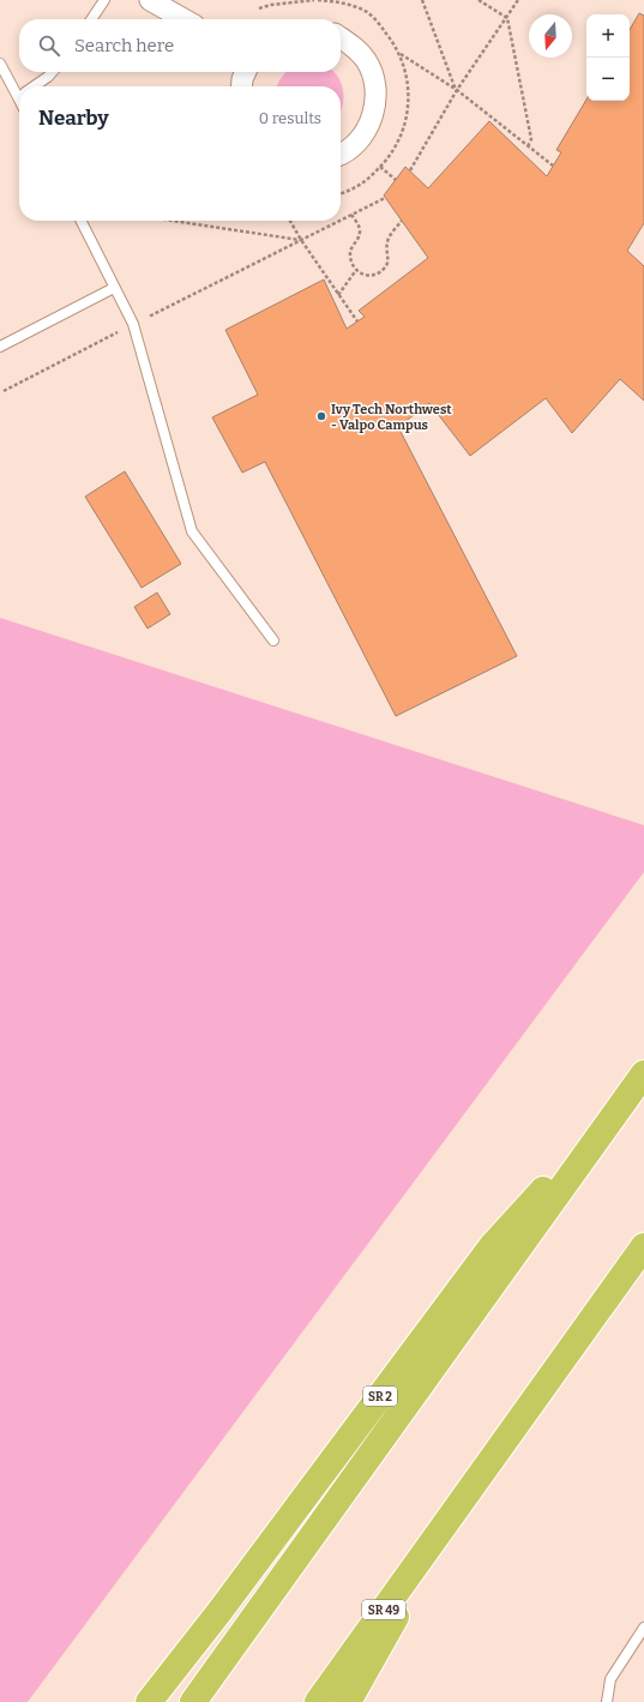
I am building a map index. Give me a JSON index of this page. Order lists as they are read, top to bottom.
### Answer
{
  "streets": {
    "highway": ["SR 2", "SR 49"]
  },
  "places": ["Ivy Tech Northwest - Valpo Campus"],
  "north": "bottom",
  "page": {
    "map_buttons": ["+", "−"],
    "search": "Search here",
    "heading": ["Nearby", "0 results"]
  }
}
